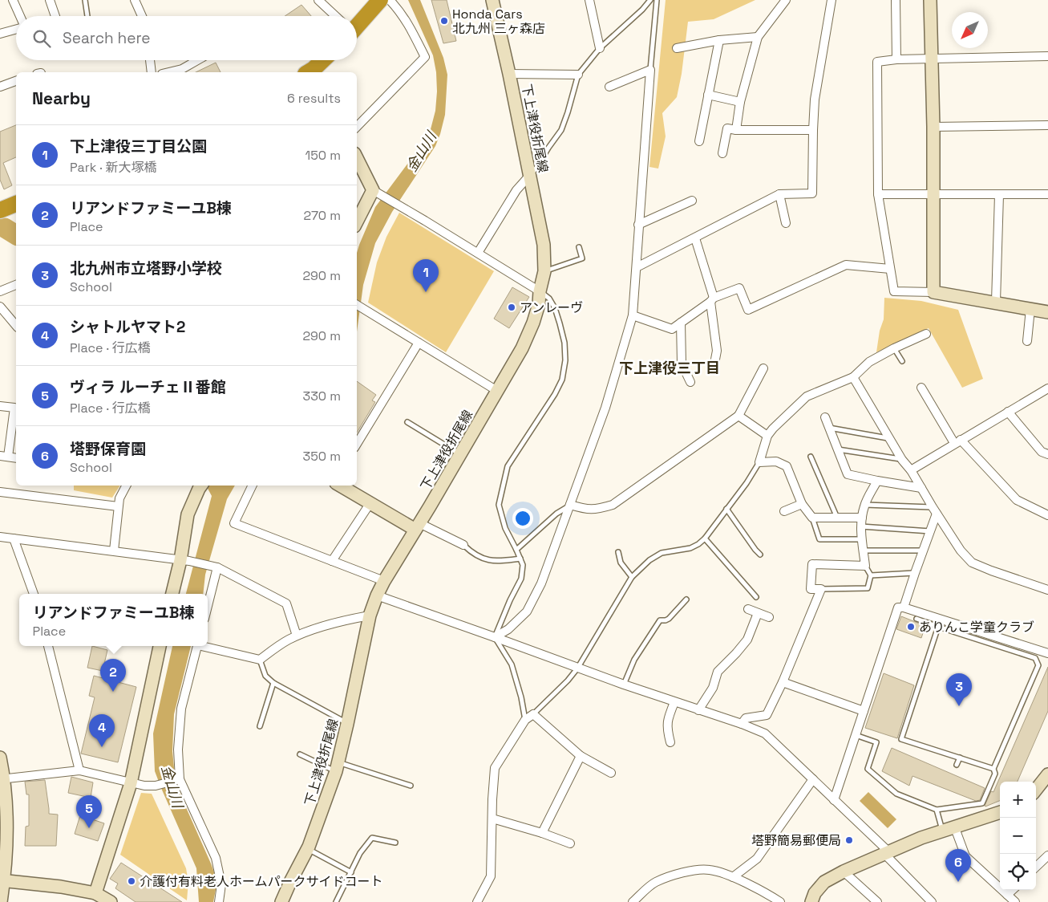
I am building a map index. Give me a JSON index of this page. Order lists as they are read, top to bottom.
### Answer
{
  "streets": {
    "street": ["下上津役折尾線"]
  },
  "districts": ["下上津役三丁目"],
  "water": ["金山川"],
  "places": [
    "Honda Cars 北九州 三ヶ森店",
    "アンレーヴ",
    "ありんこ学童クラブ",
    "塔野簡易郵便局",
    "介護付有料老人ホームパークサイドコート"
  ],
  "north": "bottom left",
  "page": {
    "search": "Search here",
    "heading": ["Nearby", "6 results"],
    "list": [
      {
        "mark": "1",
        "name": "下上津役三丁目公園",
        "note": "Park · 新大塚橋",
        "value": "150 m"
      },
      {
        "mark": "2",
        "name": "リアンドファミーユB棟",
        "note": "Place",
        "value": "270 m"
      },
      {
        "mark": "3",
        "name": "北九州市立塔野小学校",
        "note": "School",
        "value": "290 m"
      },
      {
        "mark": "4",
        "name": "シャトルヤマト2",
        "note": "Place · 行広橋",
        "value": "290 m"
      },
      {
        "mark": "5",
        "name": "ヴィラ ルーチェⅡ番館",
        "note": "Place · 行広橋",
        "value": "330 m"
      },
      {
        "mark": "6",
        "name": "塔野保育園",
        "note": "School",
        "value": "350 m"
      }
    ],
    "pins": [
      "1",
      "2",
      "3",
      "4",
      "5",
      "6"
    ],
    "popup": ["リアンドファミーユB棟", "Place"],
    "map_buttons": ["+", "−"]
  }
}
